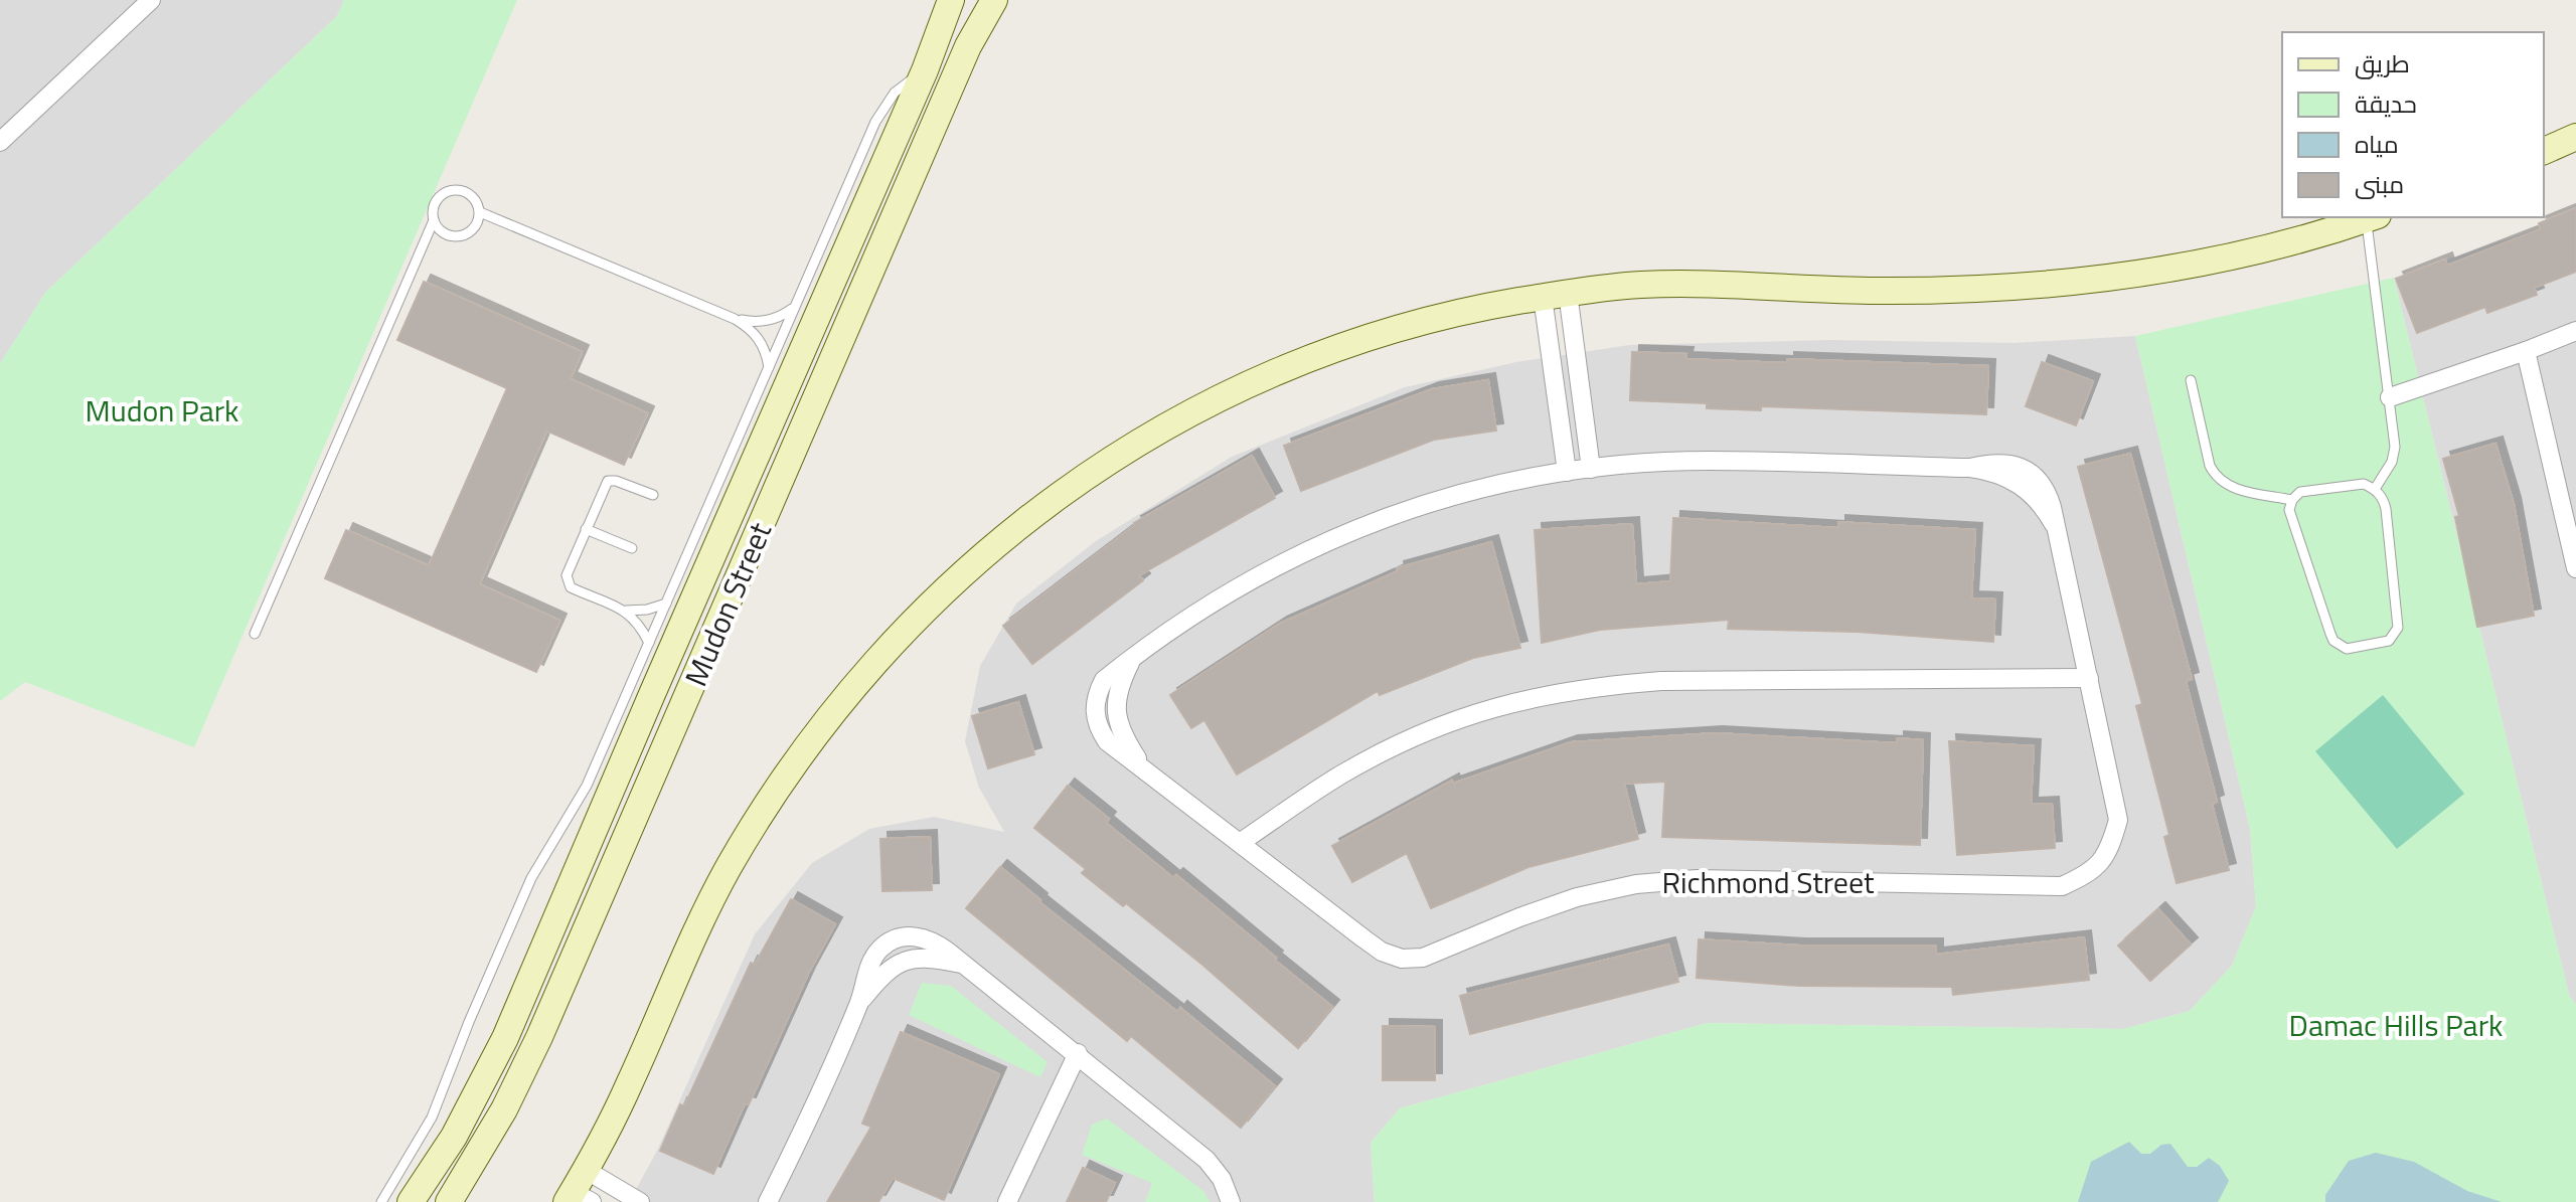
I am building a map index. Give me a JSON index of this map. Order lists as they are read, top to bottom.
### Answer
{
  "streets": {
    "street": ["Mudon Street", "Richmond Street"]
  },
  "parks": ["Mudon Park", "Damac Hills Park"],
  "legend": [
    "طريق",
    "حديقة",
    "مياه",
    "مبنى"
  ]
}
